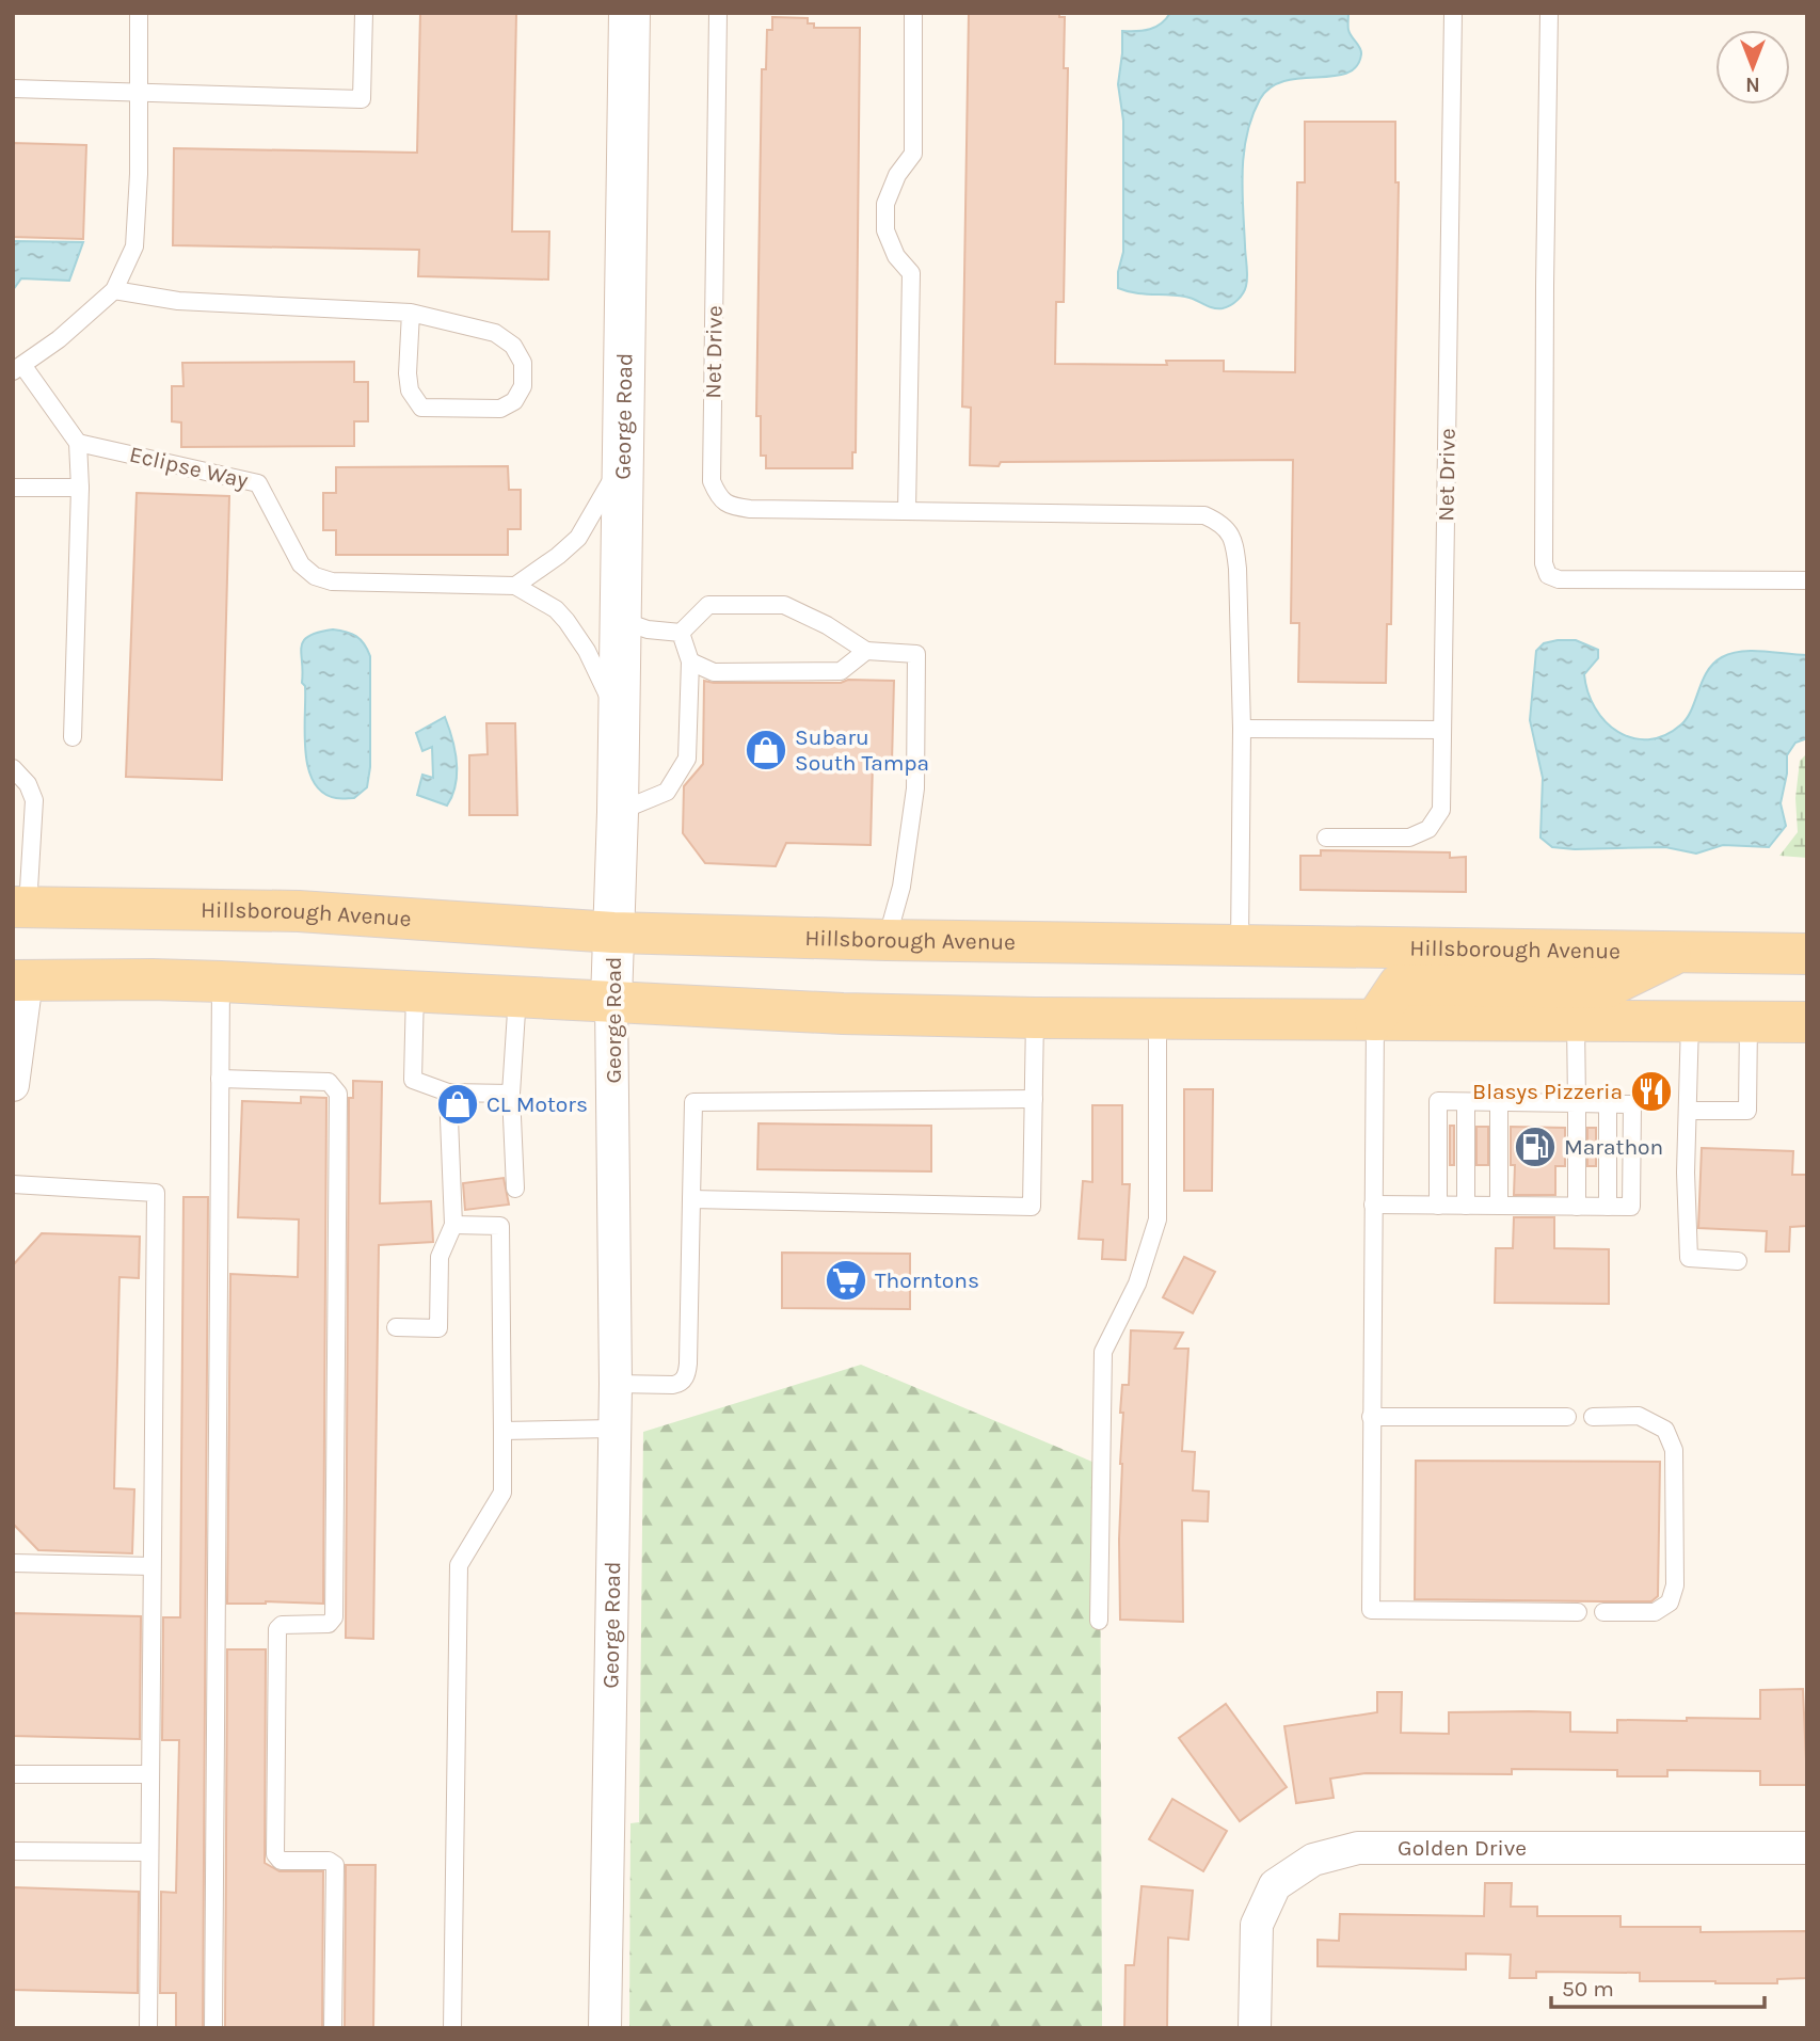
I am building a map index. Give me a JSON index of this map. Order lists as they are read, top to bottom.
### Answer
{
  "streets": {
    "main road": ["Hillsborough Avenue"],
    "street": ["George Road", "Golden Drive"],
    "lane": ["Net Drive", "Eclipse Way"]
  },
  "crossings": [
    ["Net Drive", "Hillsborough Avenue"],
    ["George Road", "Hillsborough Avenue"]
  ],
  "places": {
    "shop": ["Subaru South Tampa", "CL Motors"],
    "restaurant": ["Blasys Pizzeria"],
    "fuel station": ["Marathon"],
    "supermarket": ["Thorntons"]
  },
  "scale_bar": "50 m",
  "north": "bottom"
}
